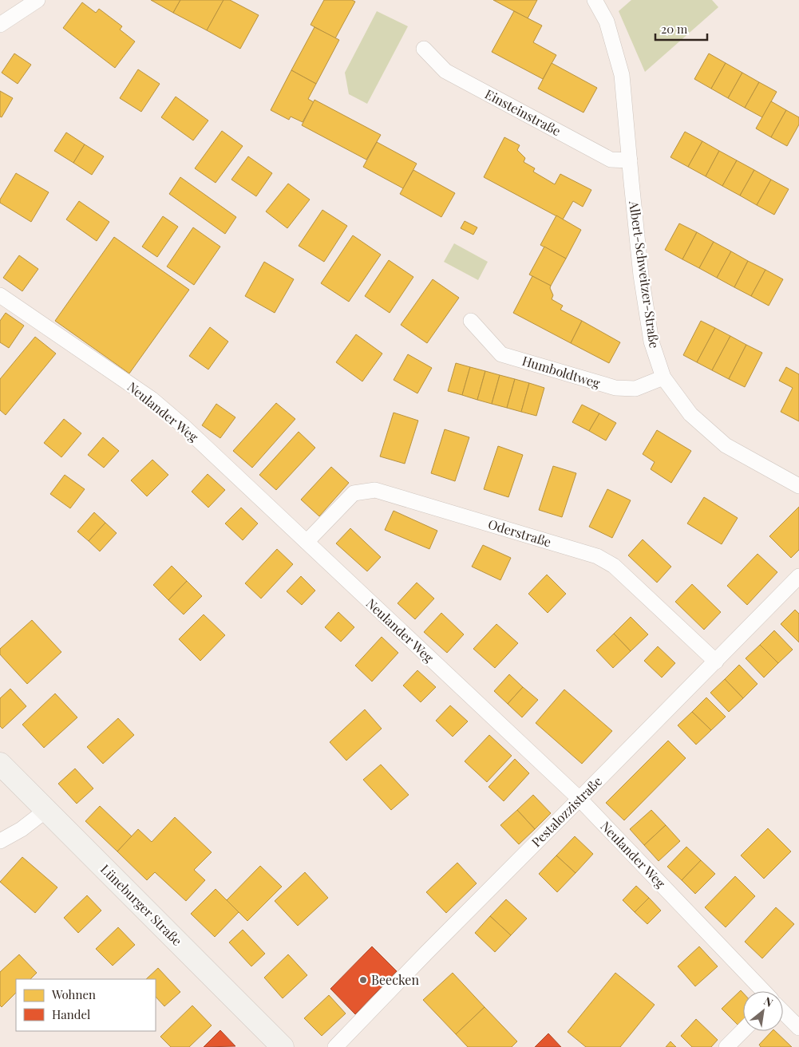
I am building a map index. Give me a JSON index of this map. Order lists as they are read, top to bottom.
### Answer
{
  "streets": {
    "main road": ["Lüneburger Straße"],
    "street": [
      "Einsteinstraße",
      "Albert-Schweitzer-Straße",
      "Humboldtweg",
      "Neulander Weg",
      "Oderstraße",
      "Pestalozzistraße"
    ]
  },
  "crossings": [
    ["Einsteinstraße", "Albert-Schweitzer-Straße"],
    ["Albert-Schweitzer-Straße", "Humboldtweg"],
    ["Neulander Weg", "Oderstraße"],
    ["Neulander Weg", "Pestalozzistraße"],
    ["Oderstraße", "Pestalozzistraße"]
  ],
  "places": ["Beecken"],
  "legend": ["Wohnen", "Handel"],
  "scale_bar": "20 m",
  "north": "top right"
}
